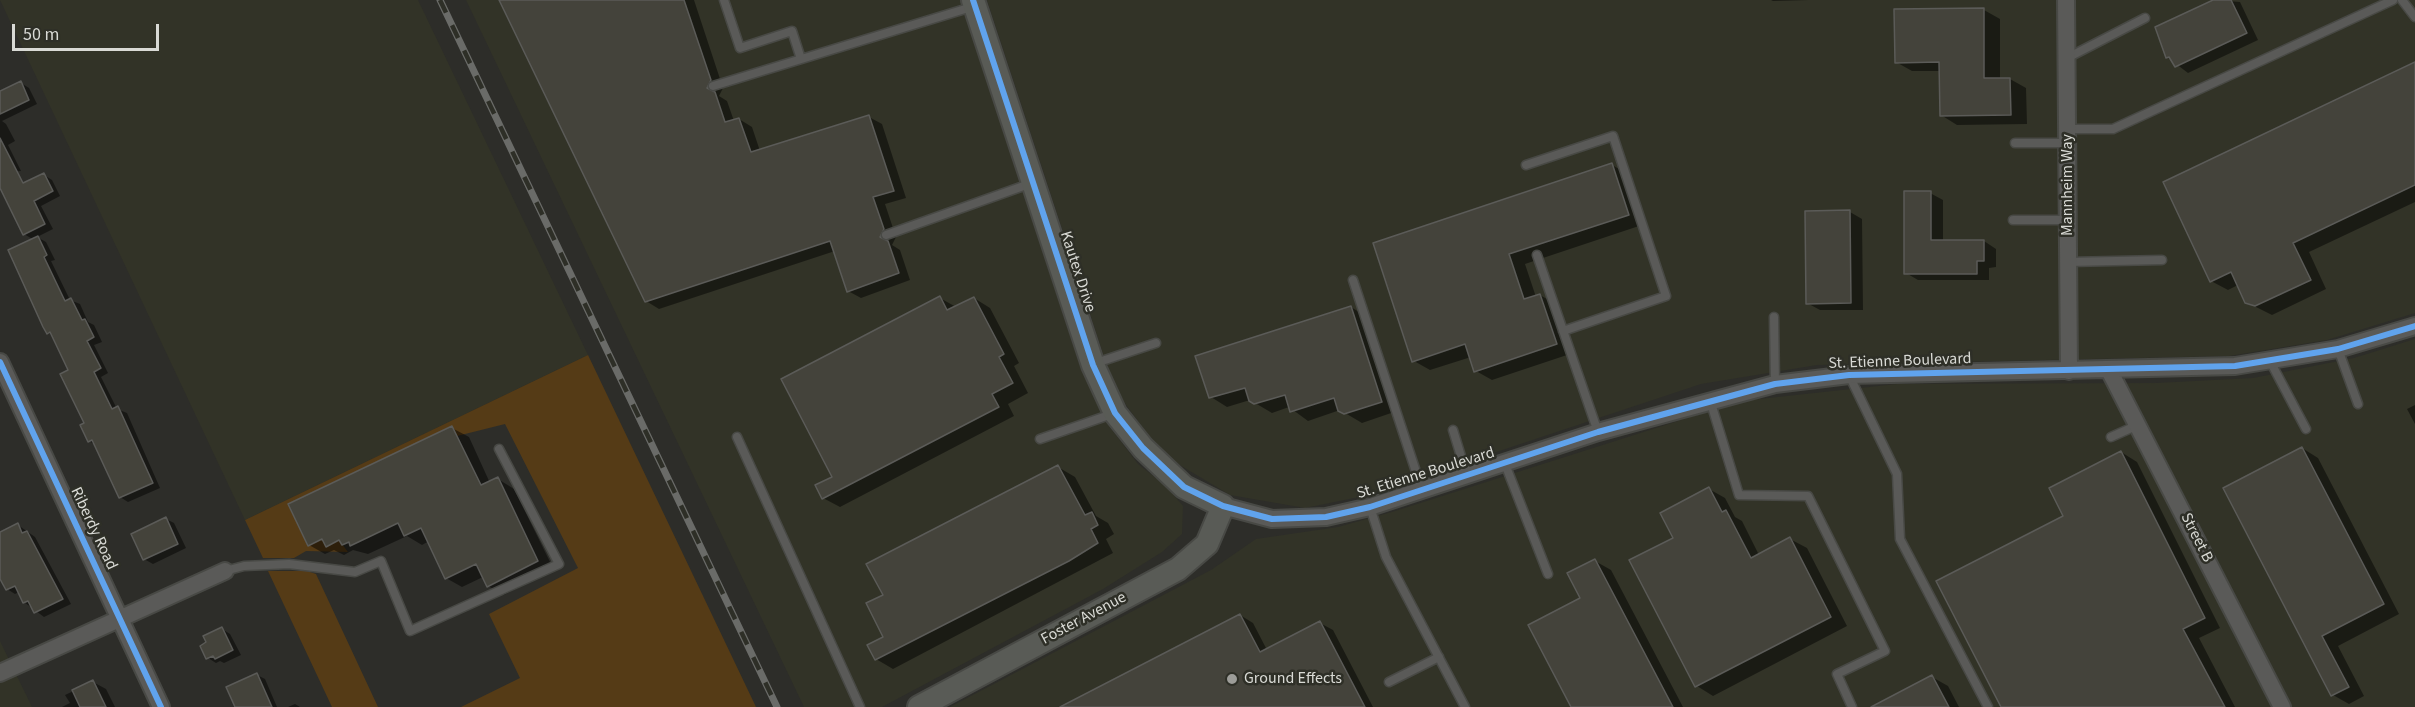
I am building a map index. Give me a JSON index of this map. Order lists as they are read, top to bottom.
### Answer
{
  "streets": {
    "street": [
      "Mannheim Way",
      "Kautex Drive",
      "St. Etienne Boulevard",
      "Riberdy Road",
      "Street B",
      "Foster Avenue"
    ]
  },
  "crossings": [
    ["Mannheim Way", "St. Etienne Boulevard"],
    ["Kautex Drive", "St. Etienne Boulevard"],
    ["Kautex Drive", "Foster Avenue"],
    ["St. Etienne Boulevard", "Street B"],
    ["St. Etienne Boulevard", "Foster Avenue"]
  ],
  "places": ["Ground Effects"],
  "scale_bar": "50 m"
}
